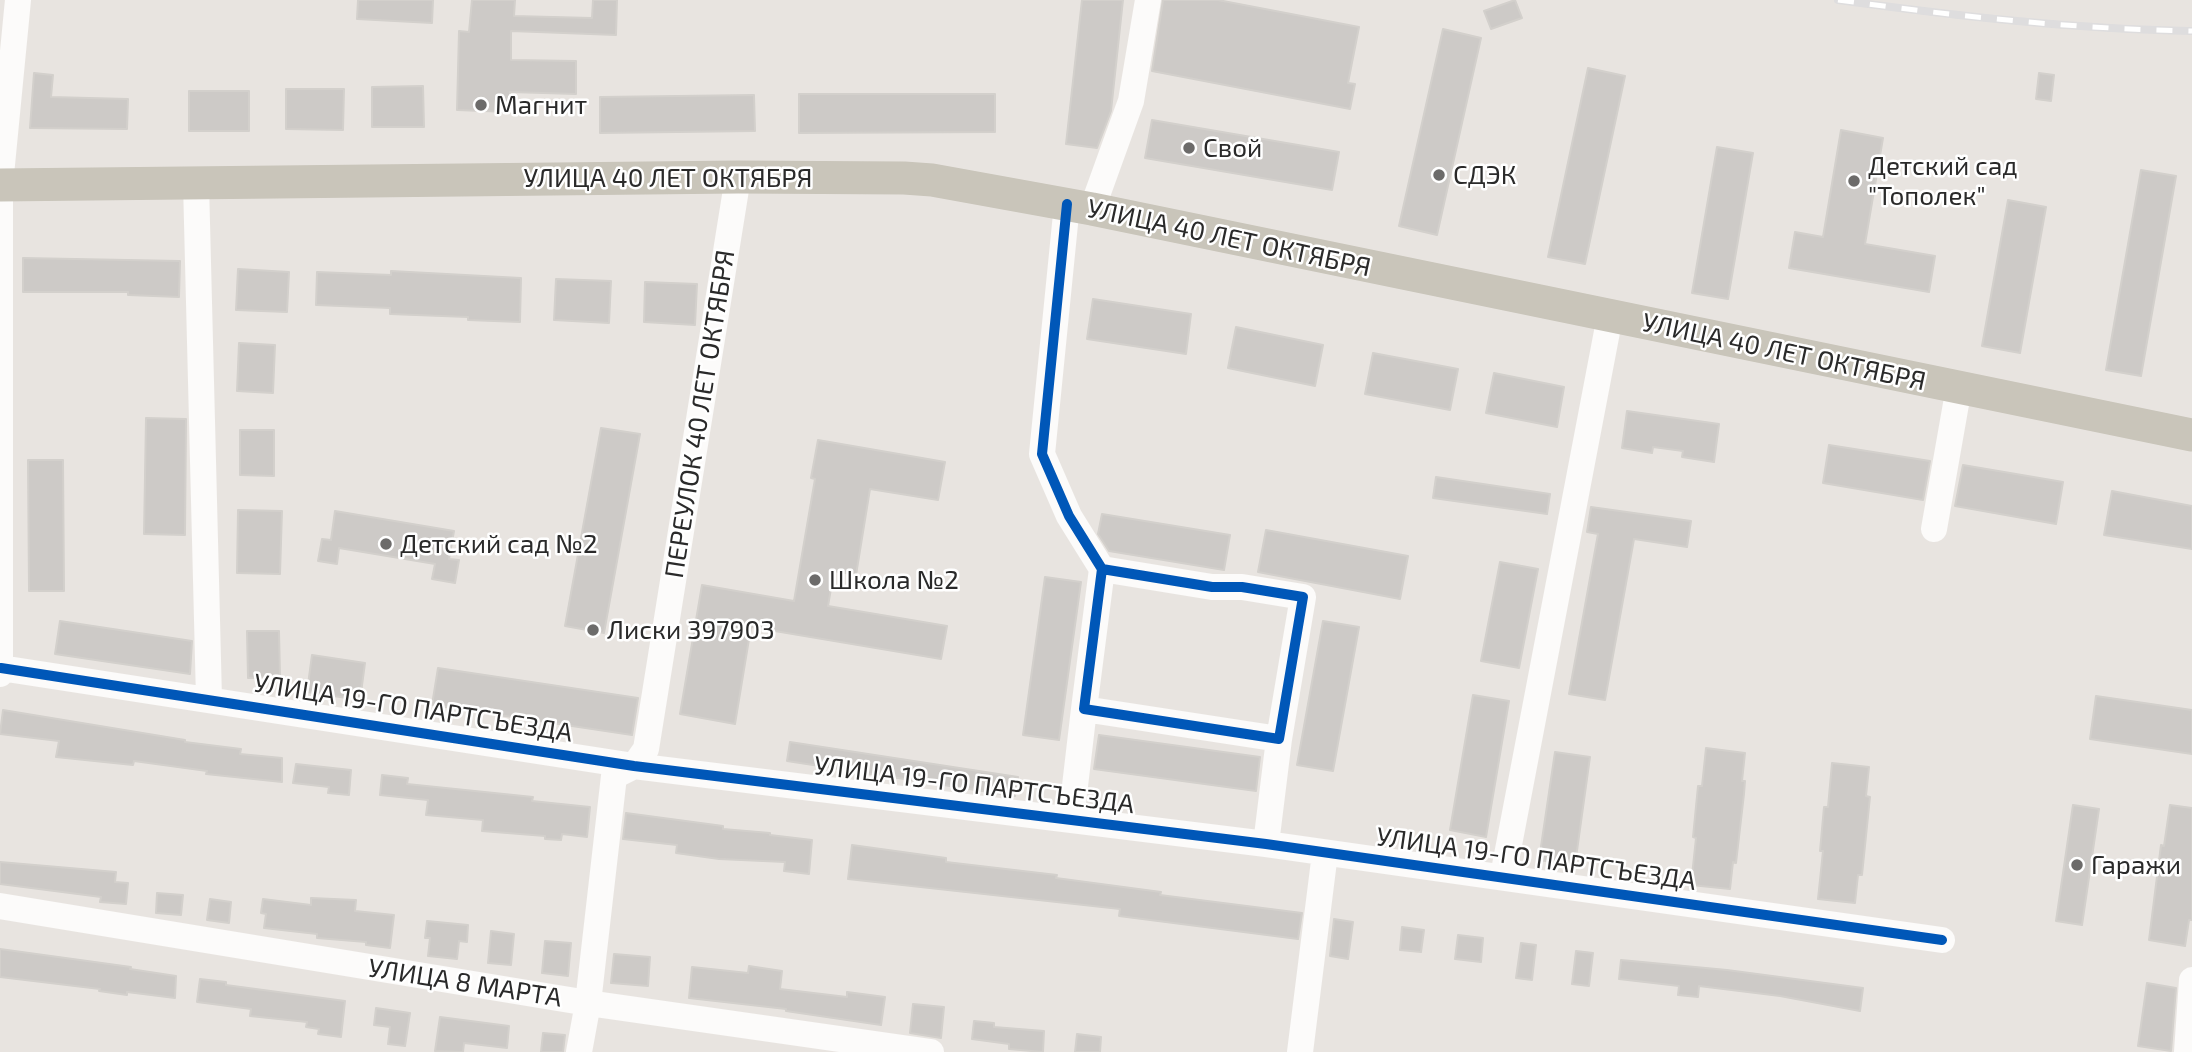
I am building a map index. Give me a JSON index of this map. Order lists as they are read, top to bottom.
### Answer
{
  "streets": {
    "main road": ["УЛИЦА 40 ЛЕТ ОКТЯБРЯ"],
    "street": ["ПЕРЕУЛОК 40 ЛЕТ ОКТЯБРЯ", "УЛИЦА 19-ГО ПАРТСЪЕЗДА", "УЛИЦА 8 МАРТА"]
  },
  "crossings": [
    ["УЛИЦА 40 ЛЕТ ОКТЯБРЯ", "ПЕРЕУЛОК 40 ЛЕТ ОКТЯБРЯ"],
    ["ПЕРЕУЛОК 40 ЛЕТ ОКТЯБРЯ", "УЛИЦА 19-ГО ПАРТСЪЕЗДА"],
    ["ПЕРЕУЛОК 40 ЛЕТ ОКТЯБРЯ", "УЛИЦА 8 МАРТА"]
  ],
  "places": [
    "Магнит",
    "Свой",
    "СДЭК",
    "Детский сад \"Тополек\"",
    "Детский сад №2",
    "Школа №2",
    "Лиски 397903",
    "Гаражи"
  ]
}
